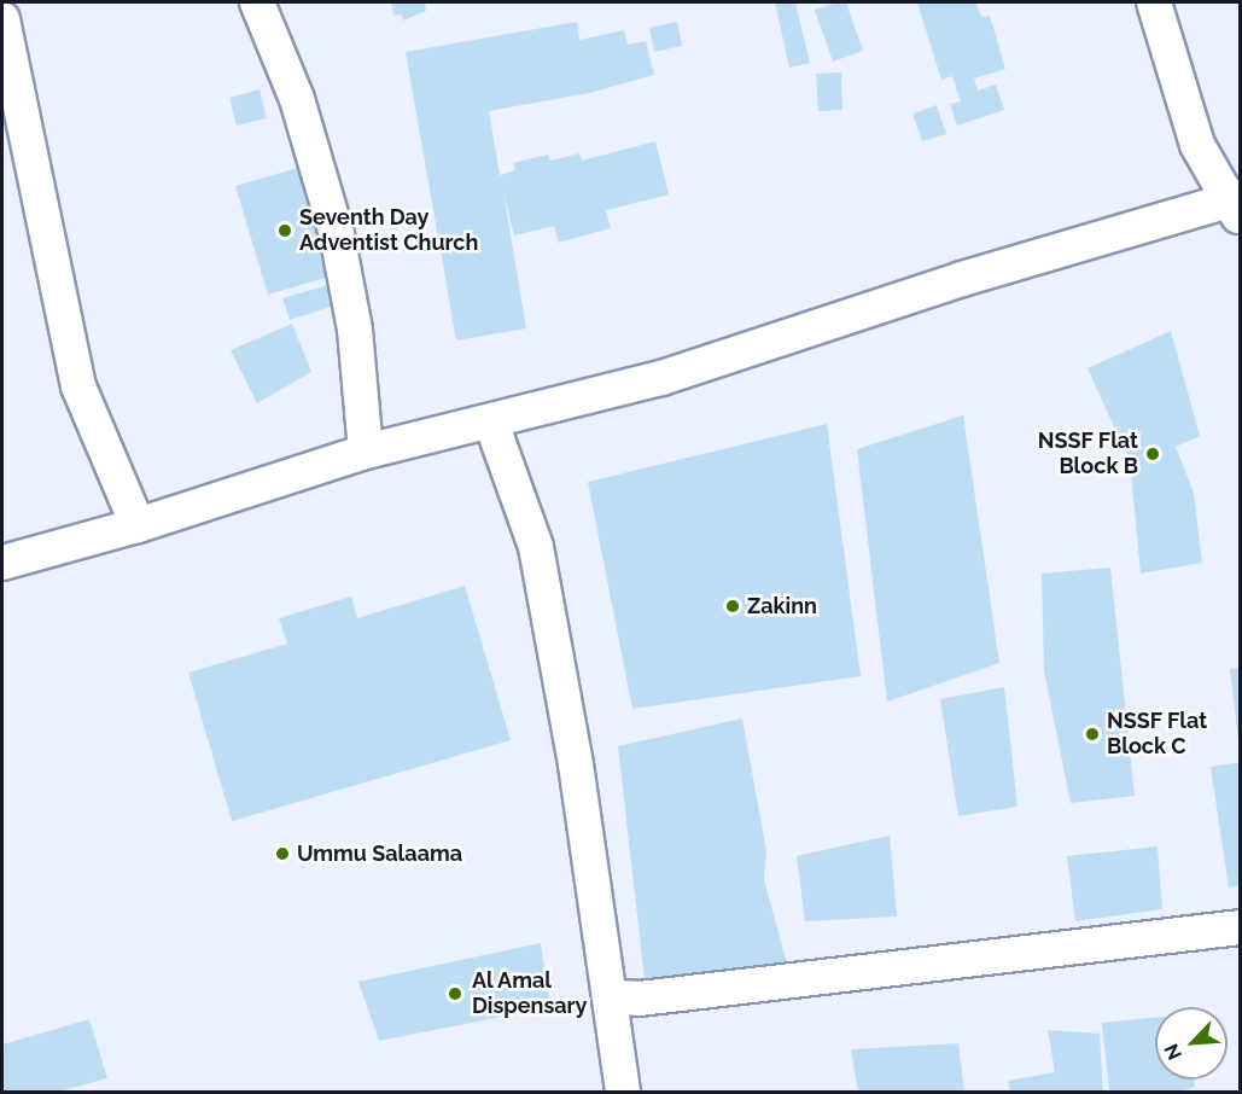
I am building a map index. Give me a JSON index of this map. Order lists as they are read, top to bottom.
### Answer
{
  "places": [
    "Seventh Day Adventist Church",
    "NSSF Flat Block B",
    "Zakinn",
    "NSSF Flat Block C",
    "Ummu Salaama",
    "Al Amal Dispensary"
  ],
  "north": "bottom left"
}
